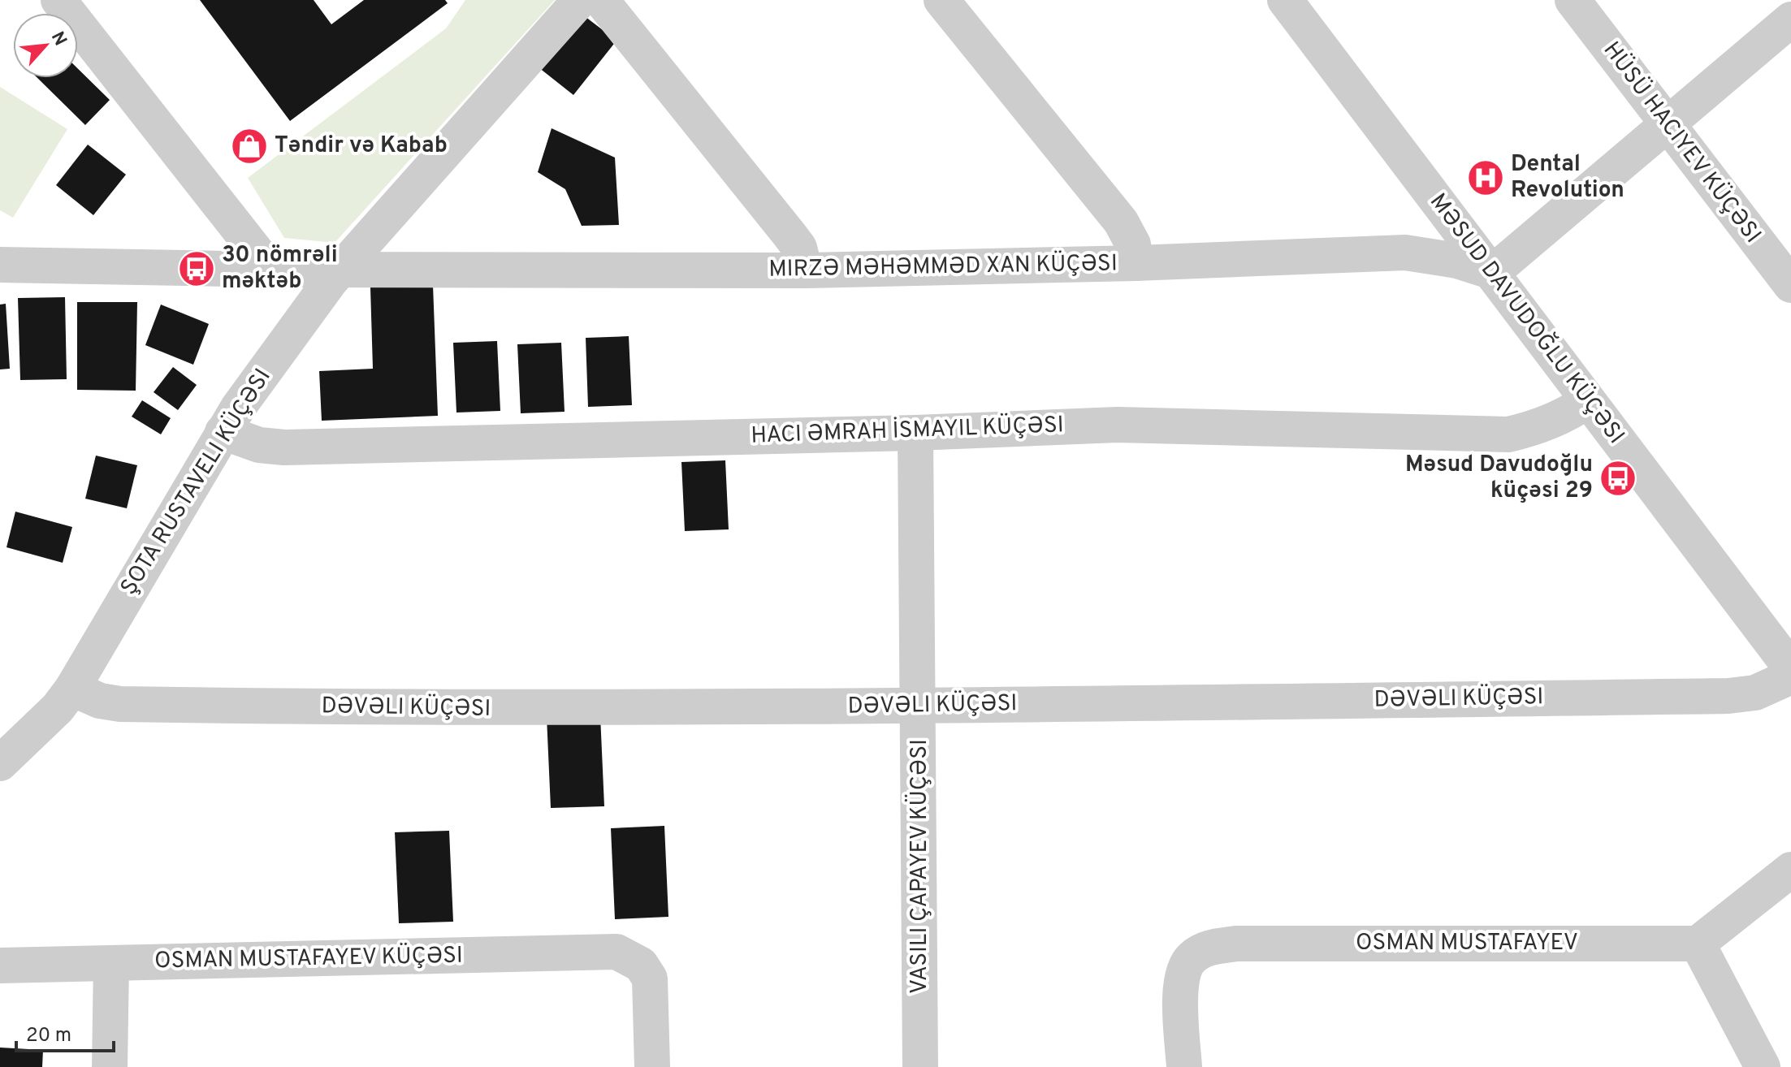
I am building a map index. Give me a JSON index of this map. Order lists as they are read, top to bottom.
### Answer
{
  "streets": {
    "street": [
      "MIRZƏ MƏHƏMMƏD XAN KÜÇƏSI",
      "MƏSUD DAVUDOĞLU KÜÇƏSI",
      "ŞOTA RUSTAVELI KÜÇƏSI",
      "DƏVƏLI KÜÇƏSI",
      "VASILI ÇAPAYEV KÜÇƏSI",
      "OSMAN MUSTAFAYEV",
      "OSMAN MUSTAFAYEV KÜÇƏSI"
    ]
  },
  "crossings": [
    ["MIRZƏ MƏHƏMMƏD XAN KÜÇƏSI", "MƏSUD DAVUDOĞLU KÜÇƏSI"],
    ["MIRZƏ MƏHƏMMƏD XAN KÜÇƏSI", "ŞOTA RUSTAVELI KÜÇƏSI"],
    ["ŞOTA RUSTAVELI KÜÇƏSI", "DƏVƏLI KÜÇƏSI"],
    ["DƏVƏLI KÜÇƏSI", "VASILI ÇAPAYEV KÜÇƏSI"]
  ],
  "places": {
    "shop": ["Təndir və Kabab"],
    "hospital": ["Dental Revolution"],
    "bus stop": ["30 nömrəli məktəb", "Məsud Davudoğlu küçəsi 29"]
  },
  "scale_bar": "20 m",
  "north": "top right"
}
